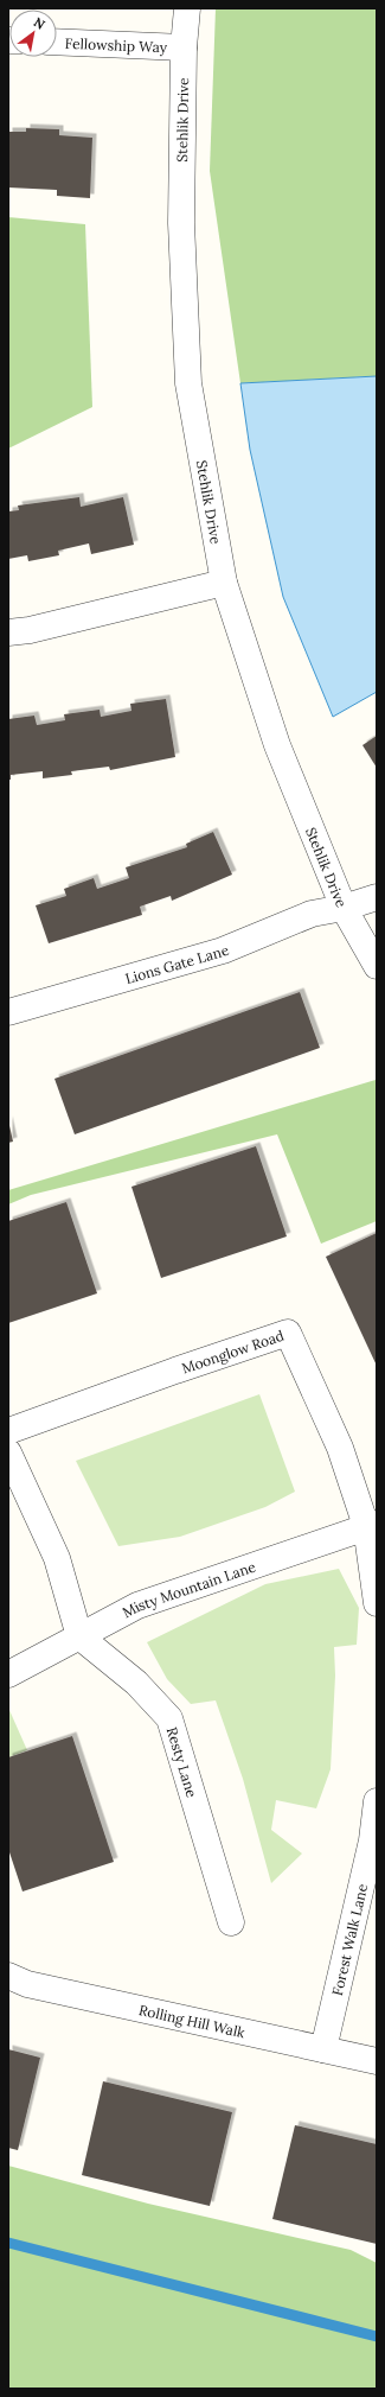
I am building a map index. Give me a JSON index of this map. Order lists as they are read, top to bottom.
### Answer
{
  "streets": {
    "street": [
      "Fellowship Way",
      "Stehlik Drive",
      "Lions Gate Lane",
      "Moonglow Road",
      "Misty Mountain Lane",
      "Resty Lane",
      "Forest Walk Lane",
      "Rolling Hill Walk"
    ]
  },
  "crossings": [
    ["Fellowship Way", "Stehlik Drive"],
    ["Stehlik Drive", "Lions Gate Lane"],
    ["Moonglow Road", "Misty Mountain Lane"],
    ["Misty Mountain Lane", "Resty Lane"],
    ["Forest Walk Lane", "Rolling Hill Walk"]
  ],
  "north": "top right"
}
